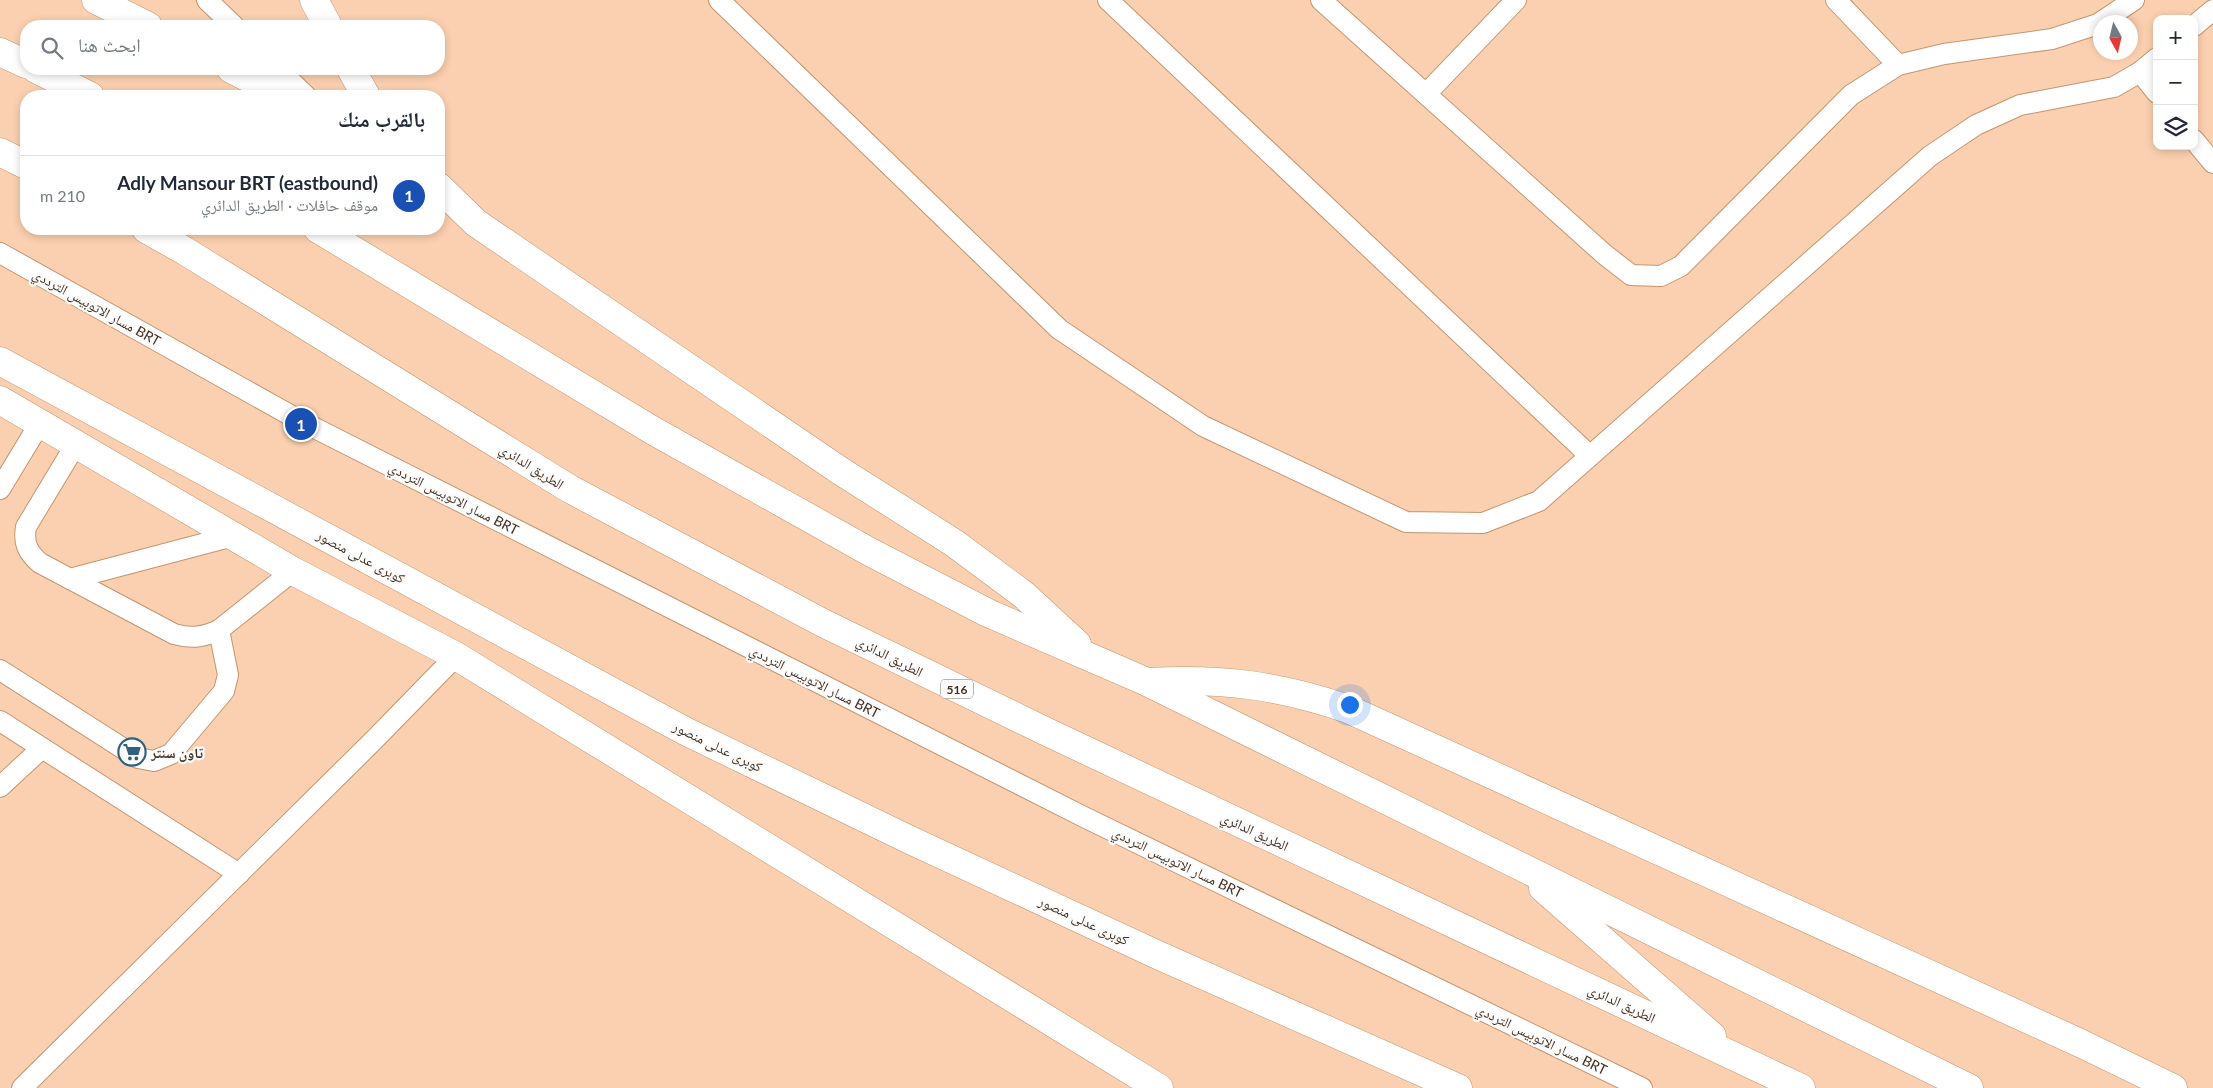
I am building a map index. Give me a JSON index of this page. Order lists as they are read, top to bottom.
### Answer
{
  "streets": {
    "main road": ["الطريق الدائري", "كوبرى عدلى منصور", "516"],
    "lane": ["مسار الاتوبيس الترددي BRT"]
  },
  "places": {
    "supermarket": ["تاون سنتر"]
  },
  "north": "bottom",
  "page": {
    "map_buttons": ["+", "−"],
    "search": "ابحث هنا",
    "heading": "بالقرب منك",
    "list": [
      {
        "mark": "1",
        "name": "Adly Mansour BRT (eastbound)",
        "note": "موقف حافلات · الطريق الدائري",
        "value": "210 m"
      }
    ],
    "pins": "1"
  }
}
